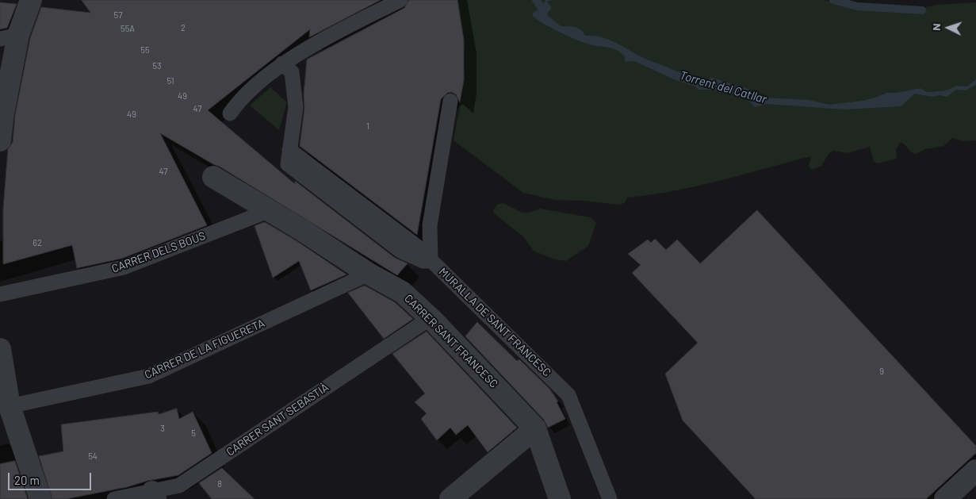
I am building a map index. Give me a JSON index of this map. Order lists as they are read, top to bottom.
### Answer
{
  "streets": {
    "street": ["CARRER SANT FRANCESC"],
    "lane": [
      "CARRER DELS BOUS",
      "MURALLA DE SANT FRANCESC",
      "CARRER DE LA FIGUERETA",
      "CARRER SANT SEBASTIÀ"
    ]
  },
  "crossings": [
    ["CARRER DELS BOUS", "CARRER SANT FRANCESC"],
    ["CARRER SANT FRANCESC", "CARRER DE LA FIGUERETA"],
    ["CARRER SANT FRANCESC", "CARRER SANT SEBASTIÀ"]
  ],
  "water": ["Torrent del Catllar"],
  "house_numbers": [
    "57",
    "2",
    "55A",
    "55",
    "53",
    "51",
    "49",
    "47",
    "49",
    "1",
    "47",
    "62",
    "9",
    "3",
    "5",
    "54",
    "8"
  ],
  "scale_bar": "20 m",
  "north": "left"
}
